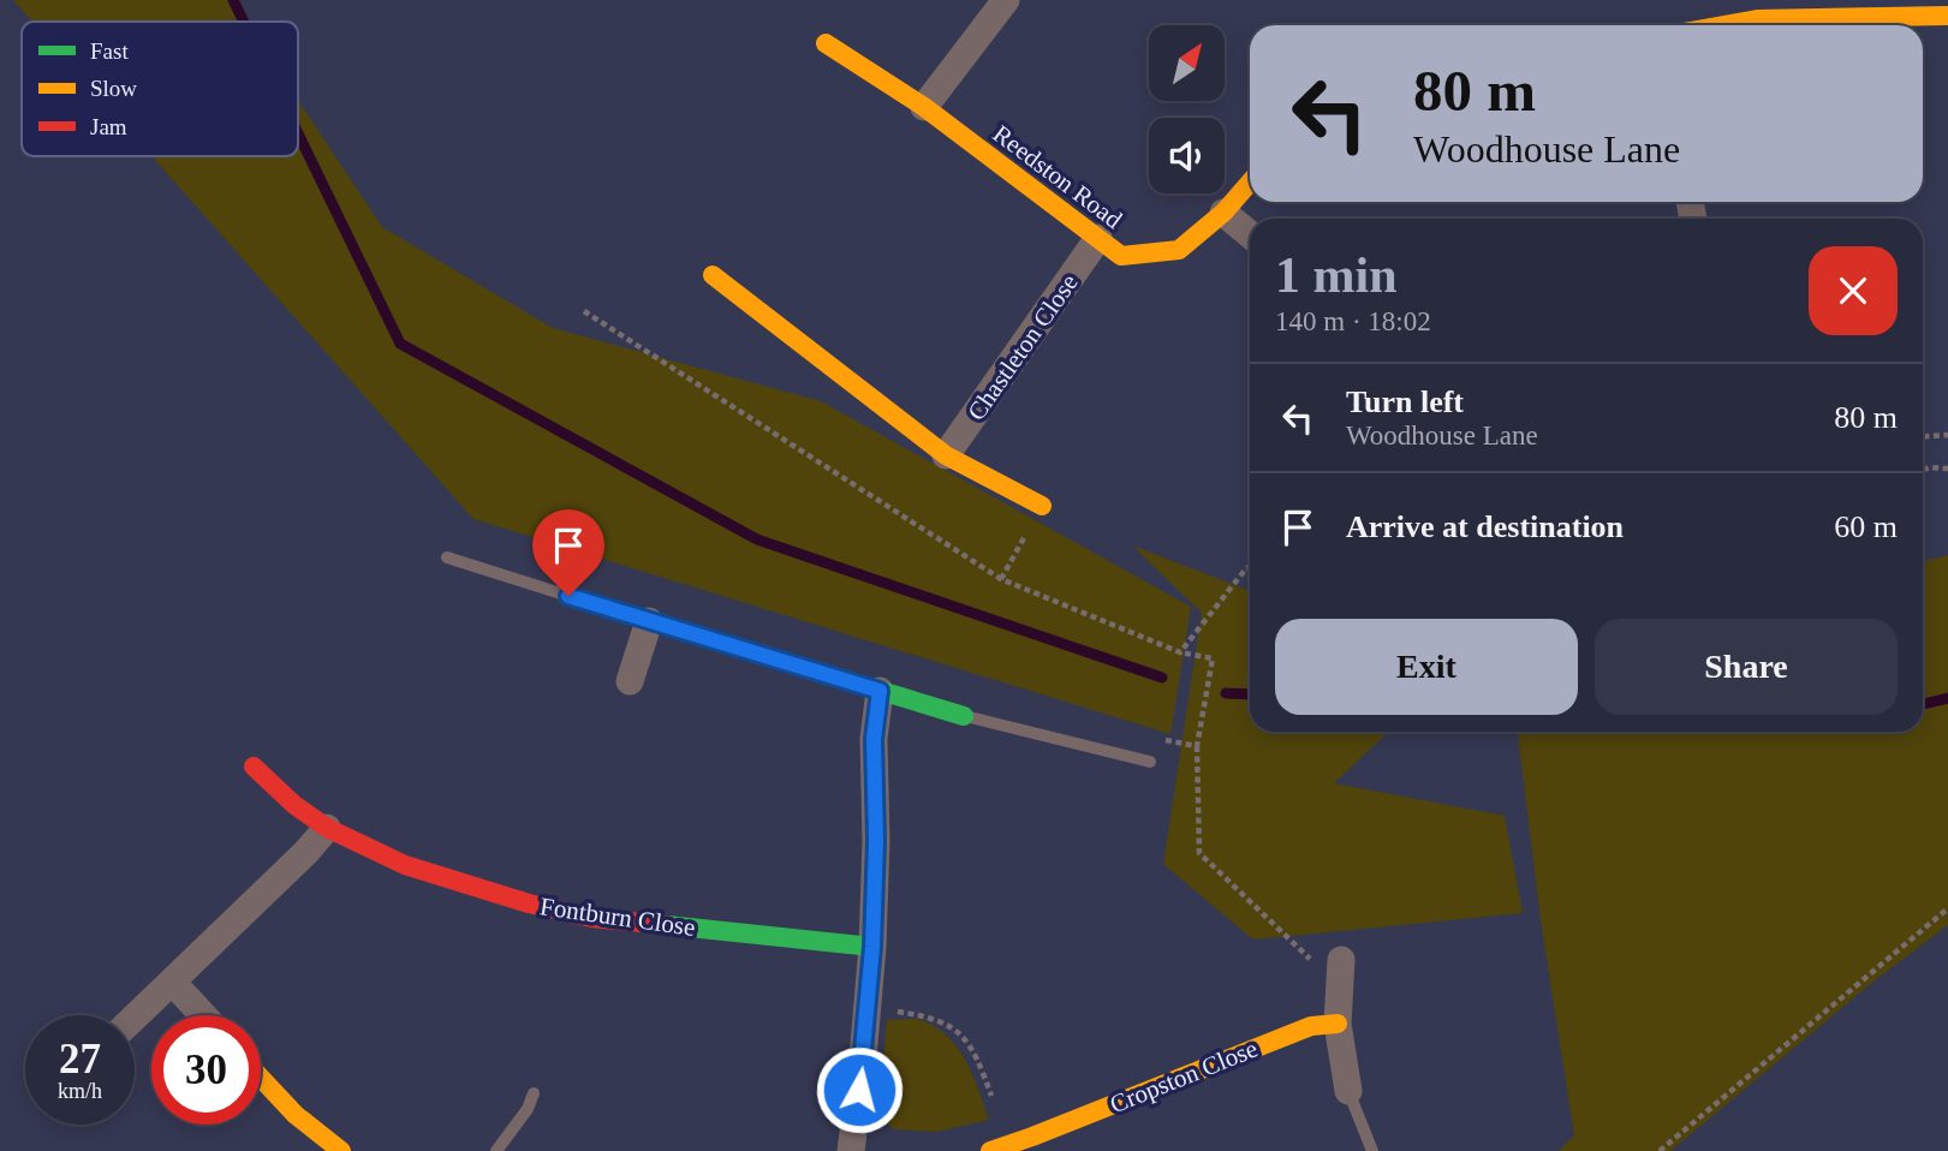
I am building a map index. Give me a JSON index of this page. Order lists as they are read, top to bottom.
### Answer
{
  "streets": {
    "street": [
      "Reedston Road",
      "Chastleton Close",
      "Fontburn Close",
      "Cropston Close"
    ]
  },
  "crossings": [
    ["Reedston Road", "Chastleton Close"]
  ],
  "legend": ["Fast", "Slow", "Jam"],
  "north": "top right",
  "page": {
    "turn": ["80 m", "Woodhouse Lane"],
    "heading": ["1 min", "140 m · 18:02"],
    "list": [
      {
        "name": "Turn left",
        "note": "Woodhouse Lane",
        "value": "80 m"
      },
      {
        "name": "Arrive at destination",
        "value": "60 m"
      }
    ],
    "buttons": ["Exit", "Share"],
    "speed": "27 km/h",
    "limit": "30"
  }
}
